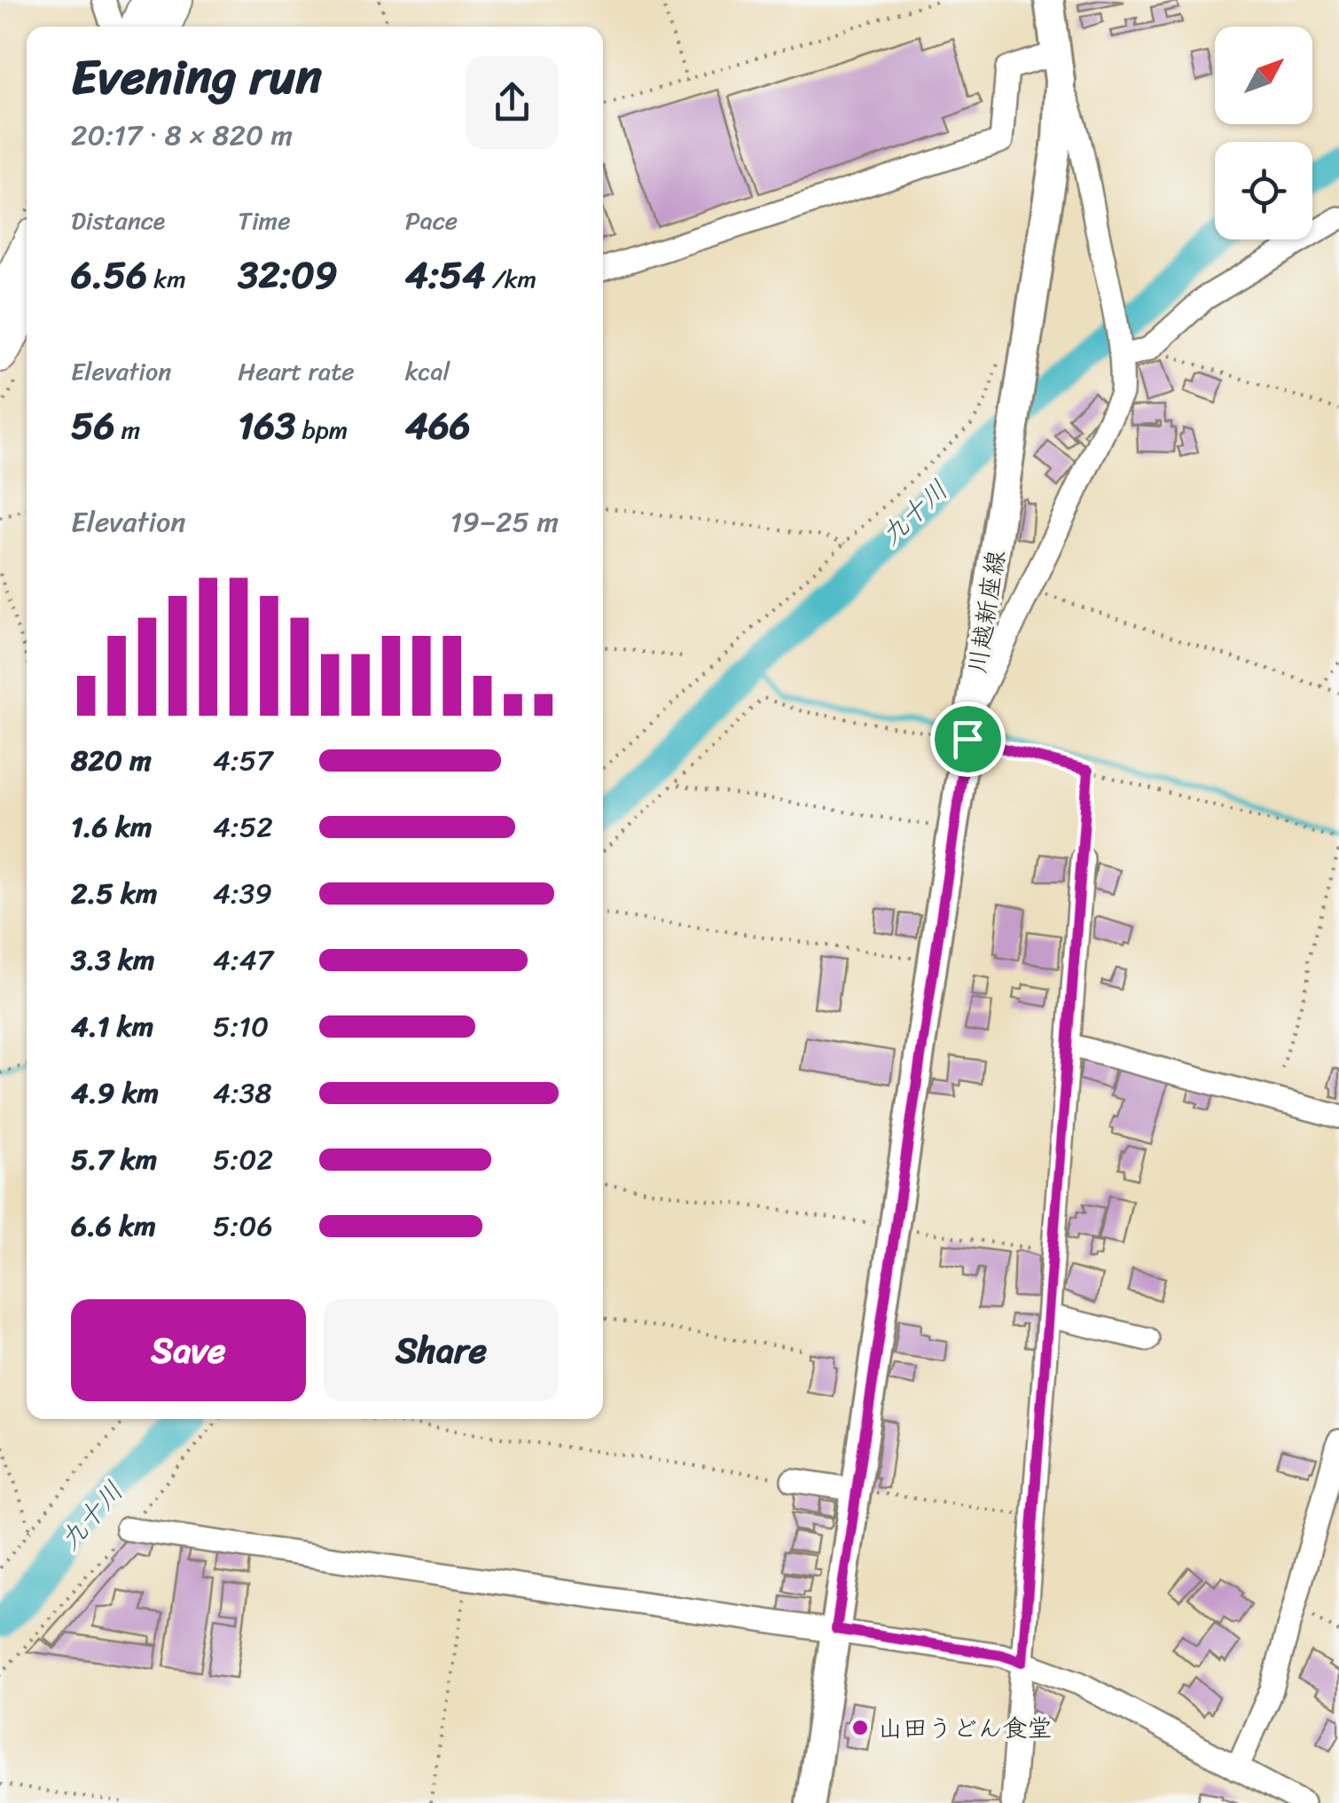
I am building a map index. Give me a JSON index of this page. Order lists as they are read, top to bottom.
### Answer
{
  "streets": {
    "main road": ["川越新座線"]
  },
  "water": ["九十川"],
  "places": ["山田うどん食堂"],
  "north": "top right",
  "page": {
    "heading": ["Evening run", "20:17 · 8 × 820 m"],
    "stats": [
      ["Distance", "6.56 km"],
      ["Time", "32:09"],
      ["Pace", "4:54 /km"],
      ["Elevation", "56 m"],
      ["Heart rate", "163 bpm"],
      ["kcal", "466"]
    ],
    "chart": ["Elevation", "19–25 m"],
    "list": [
      {
        "name": "820 m",
        "note": "4:57"
      },
      {
        "name": "1.6 km",
        "note": "4:52"
      },
      {
        "name": "2.5 km",
        "note": "4:39"
      },
      {
        "name": "3.3 km",
        "note": "4:47"
      },
      {
        "name": "4.1 km",
        "note": "5:10"
      },
      {
        "name": "4.9 km",
        "note": "4:38"
      },
      {
        "name": "5.7 km",
        "note": "5:02"
      },
      {
        "name": "6.6 km",
        "note": "5:06"
      }
    ],
    "buttons": ["Save", "Share"]
  }
}
